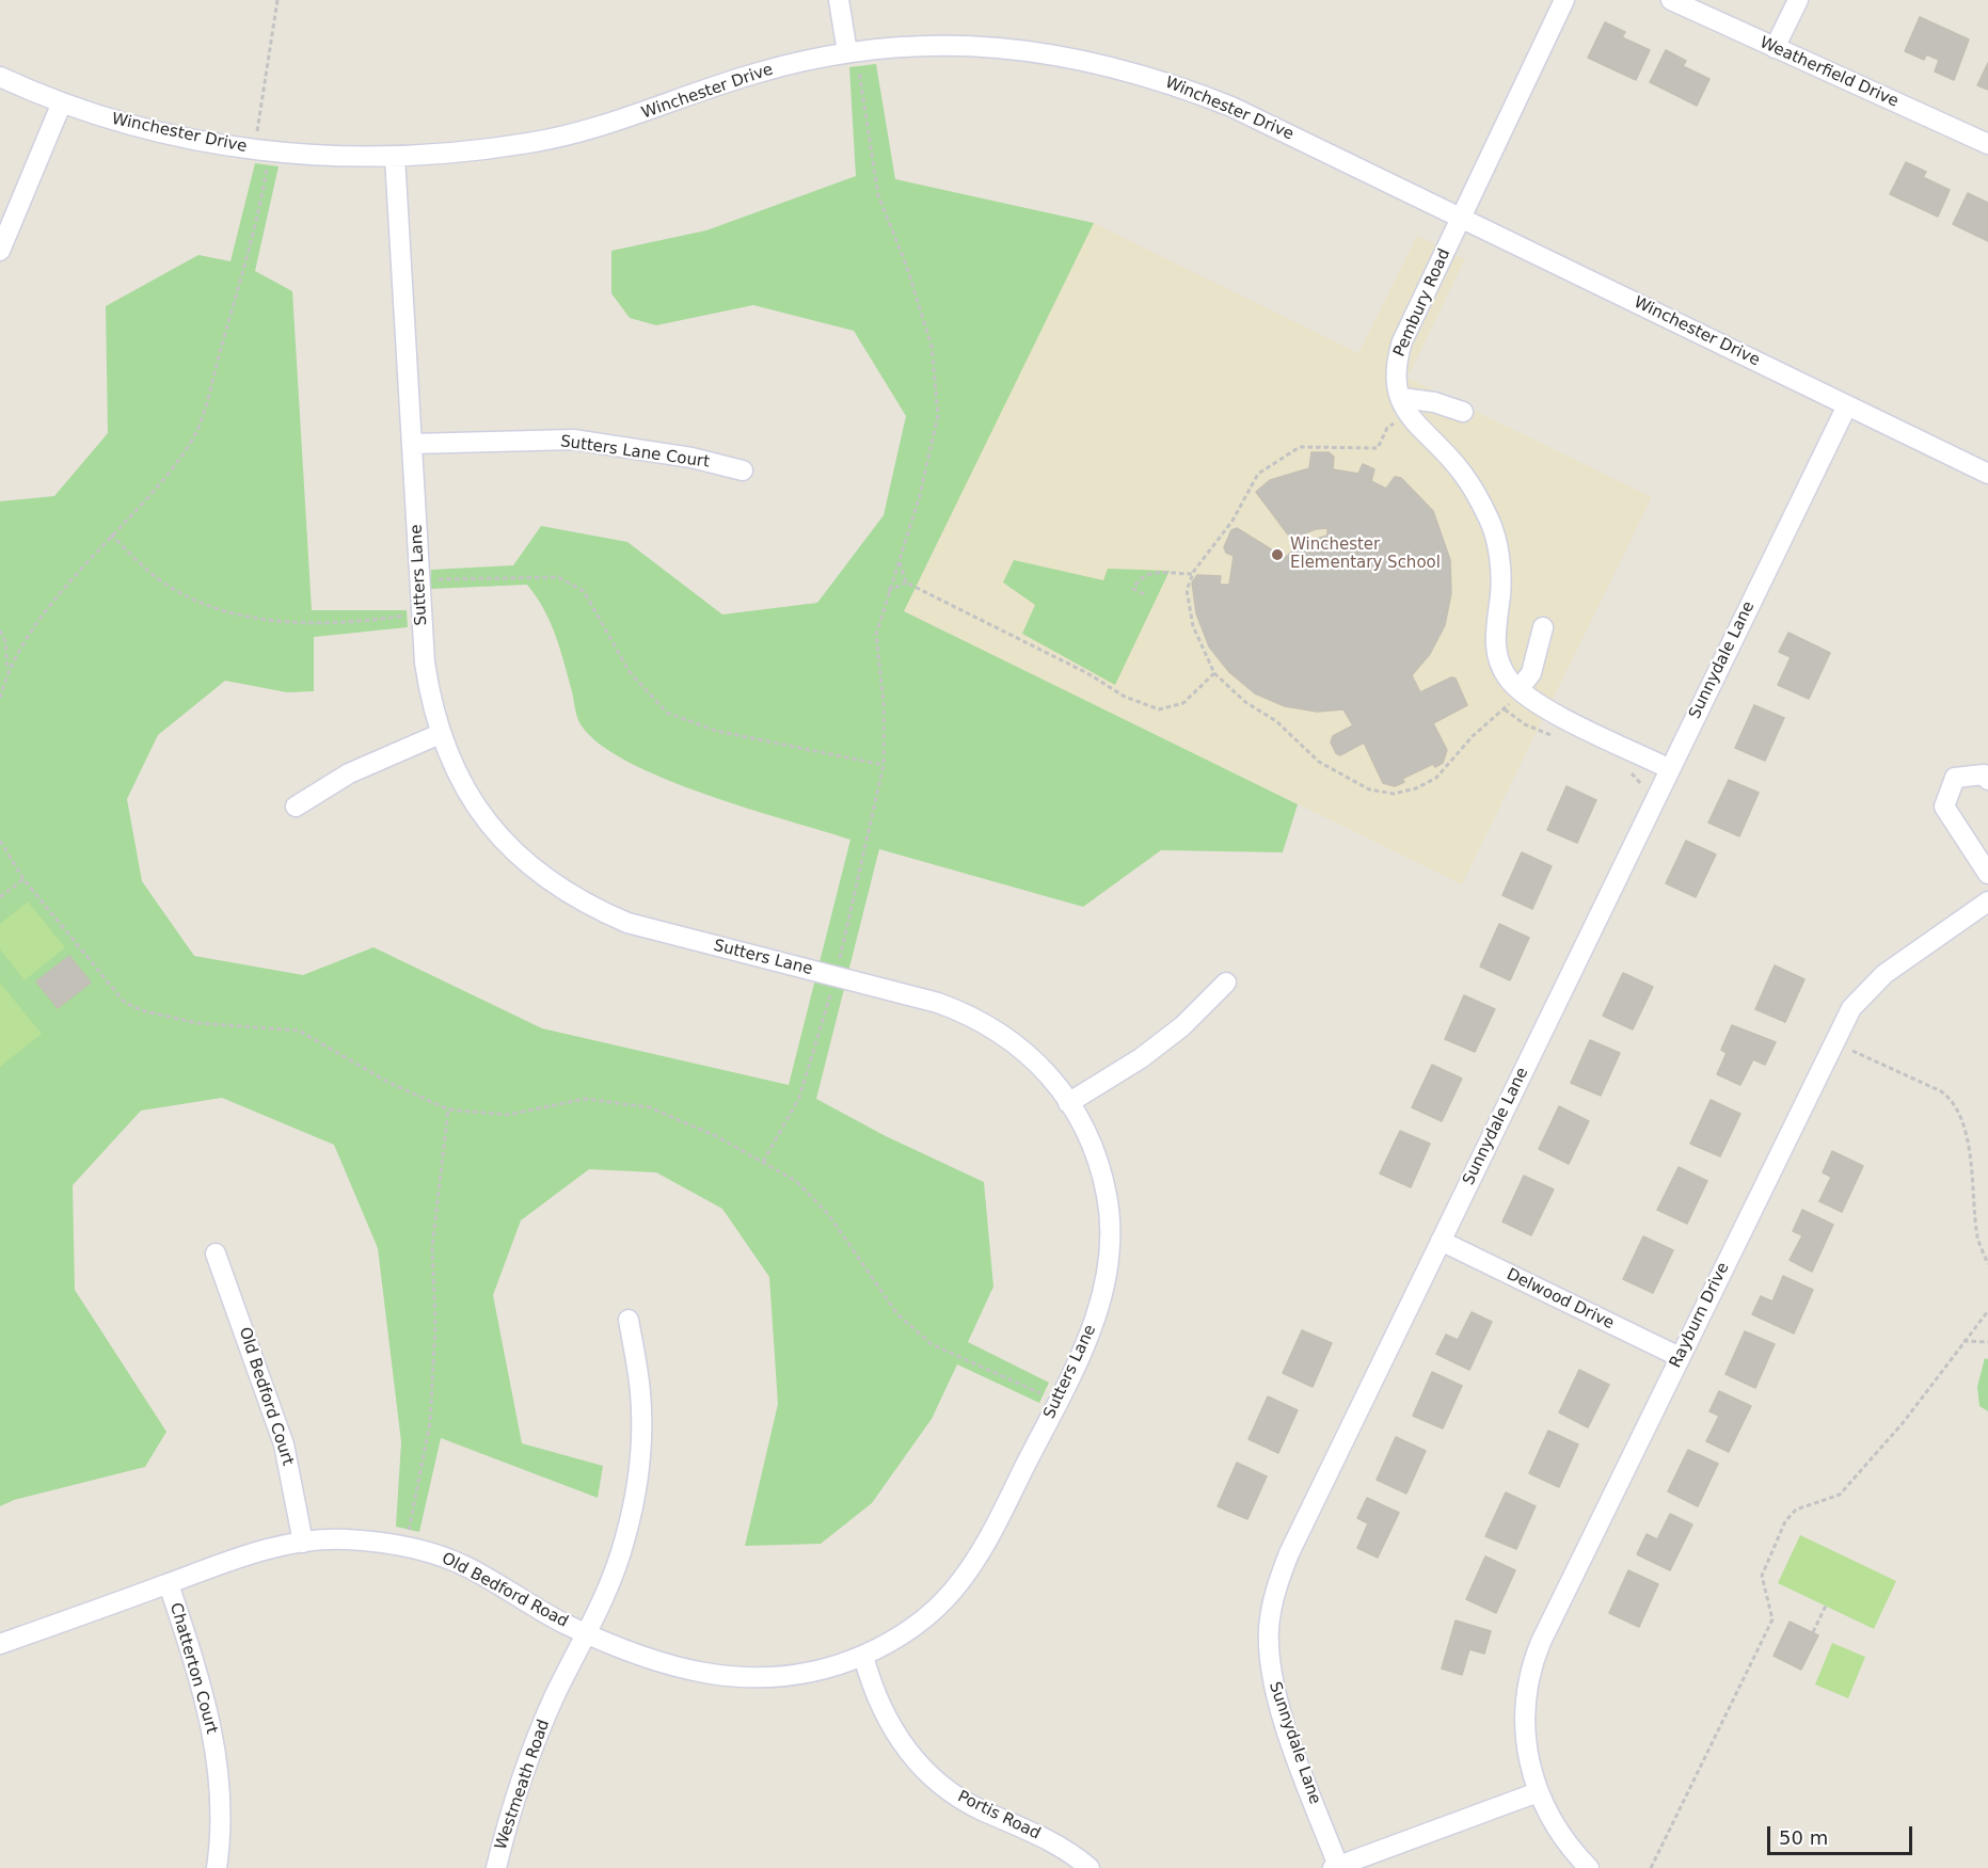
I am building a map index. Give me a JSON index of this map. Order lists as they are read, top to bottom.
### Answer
{
  "streets": {
    "street": [
      "Weatherfield Drive",
      "Winchester Drive",
      "Pembury Road",
      "Sutters Lane Court",
      "Sutters Lane",
      "Sunnydale Lane",
      "Delwood Drive",
      "Rayburn Drive",
      "Old Bedford Court",
      "Old Bedford Road",
      "Chatterton Court",
      "Westmeath Road",
      "Portis Road"
    ]
  },
  "crossings": [
    ["Winchester Drive", "Pembury Road"],
    ["Winchester Drive", "Sutters Lane"],
    ["Winchester Drive", "Sunnydale Lane"],
    ["Pembury Road", "Sunnydale Lane"],
    ["Sutters Lane Court", "Sutters Lane"],
    ["Sutters Lane", "Old Bedford Road"],
    ["Sutters Lane", "Portis Road"],
    ["Sunnydale Lane", "Delwood Drive"],
    ["Sunnydale Lane", "Rayburn Drive"],
    ["Delwood Drive", "Rayburn Drive"],
    ["Old Bedford Court", "Old Bedford Road"],
    ["Old Bedford Road", "Chatterton Court"],
    ["Old Bedford Road", "Westmeath Road"],
    ["Old Bedford Road", "Portis Road"]
  ],
  "places": ["Winchester Elementary School"],
  "scale_bar": "50 m"
}
